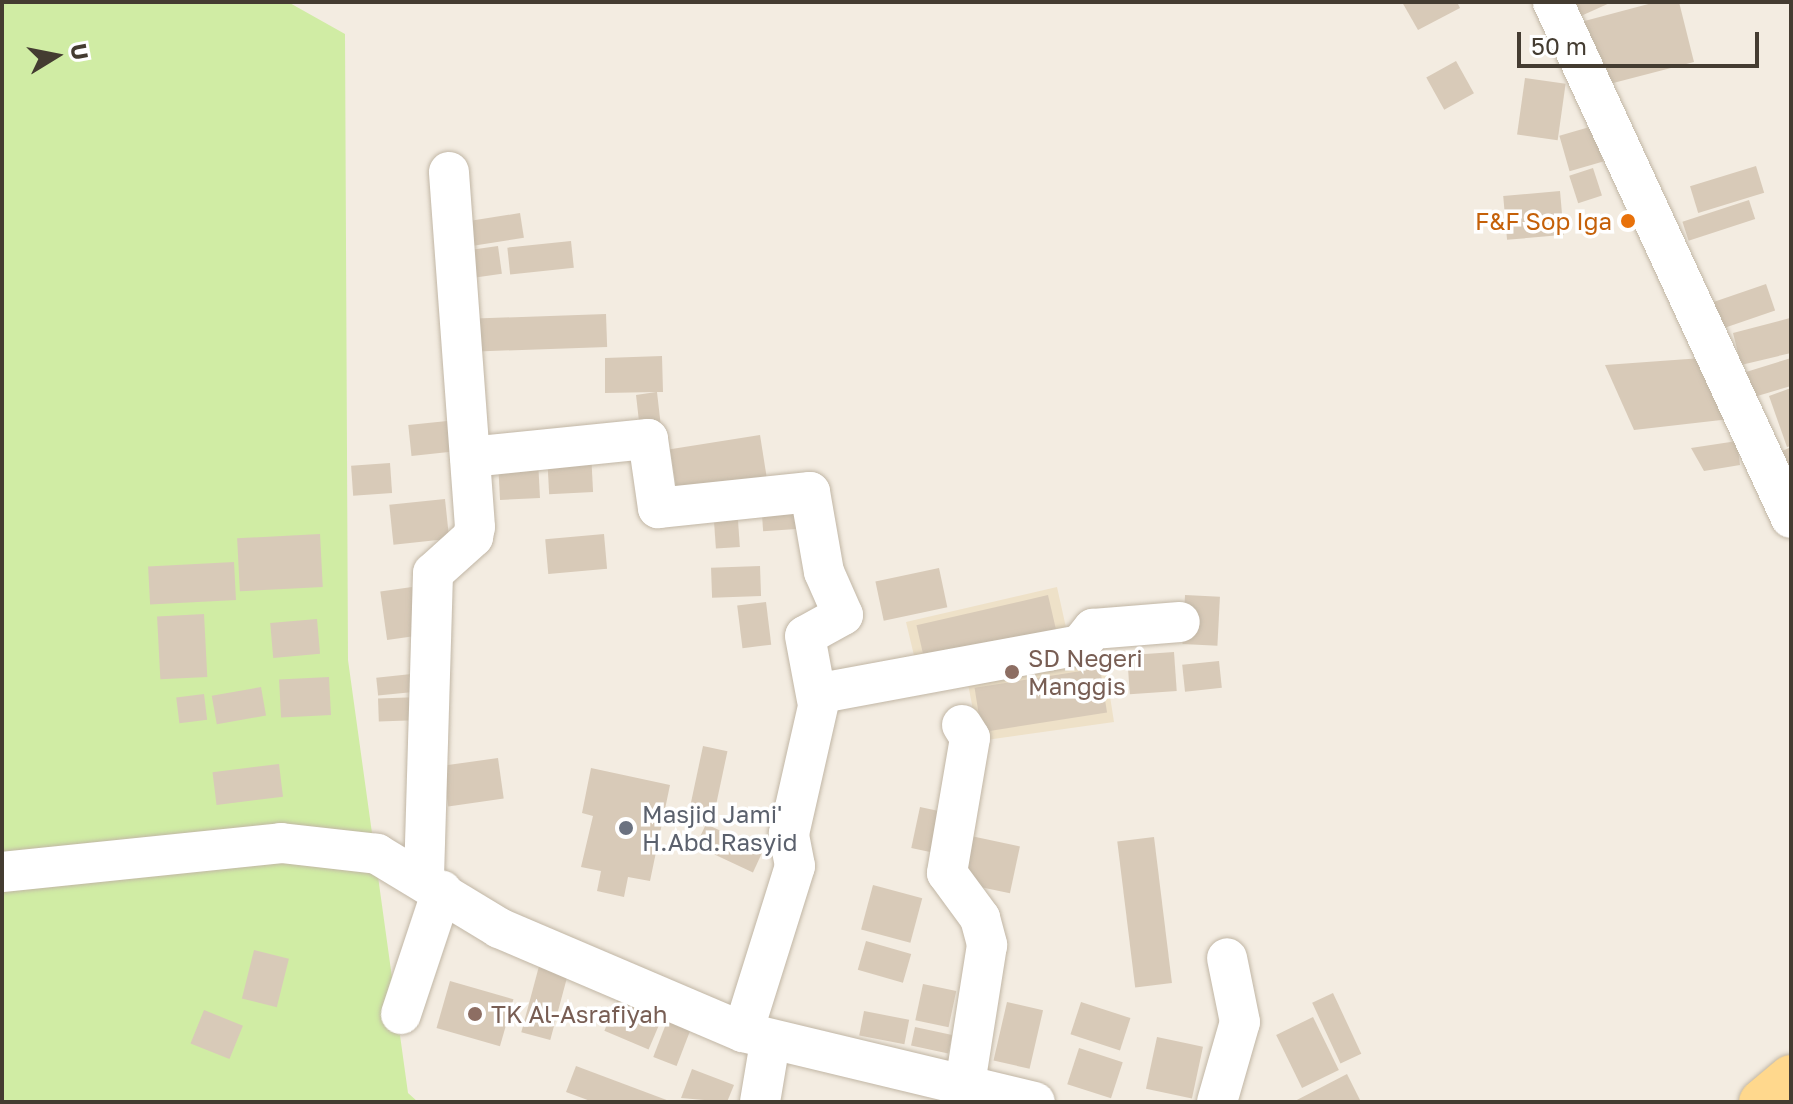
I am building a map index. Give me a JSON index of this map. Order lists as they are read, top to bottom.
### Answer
{
  "places": [
    "F&F Sop Iga",
    "SD Negeri Manggis",
    "Masjid Jami' H.Abd.Rasyid",
    "TK Al-Asrafiyah"
  ],
  "scale_bar": "50 m",
  "north": "right"
}
